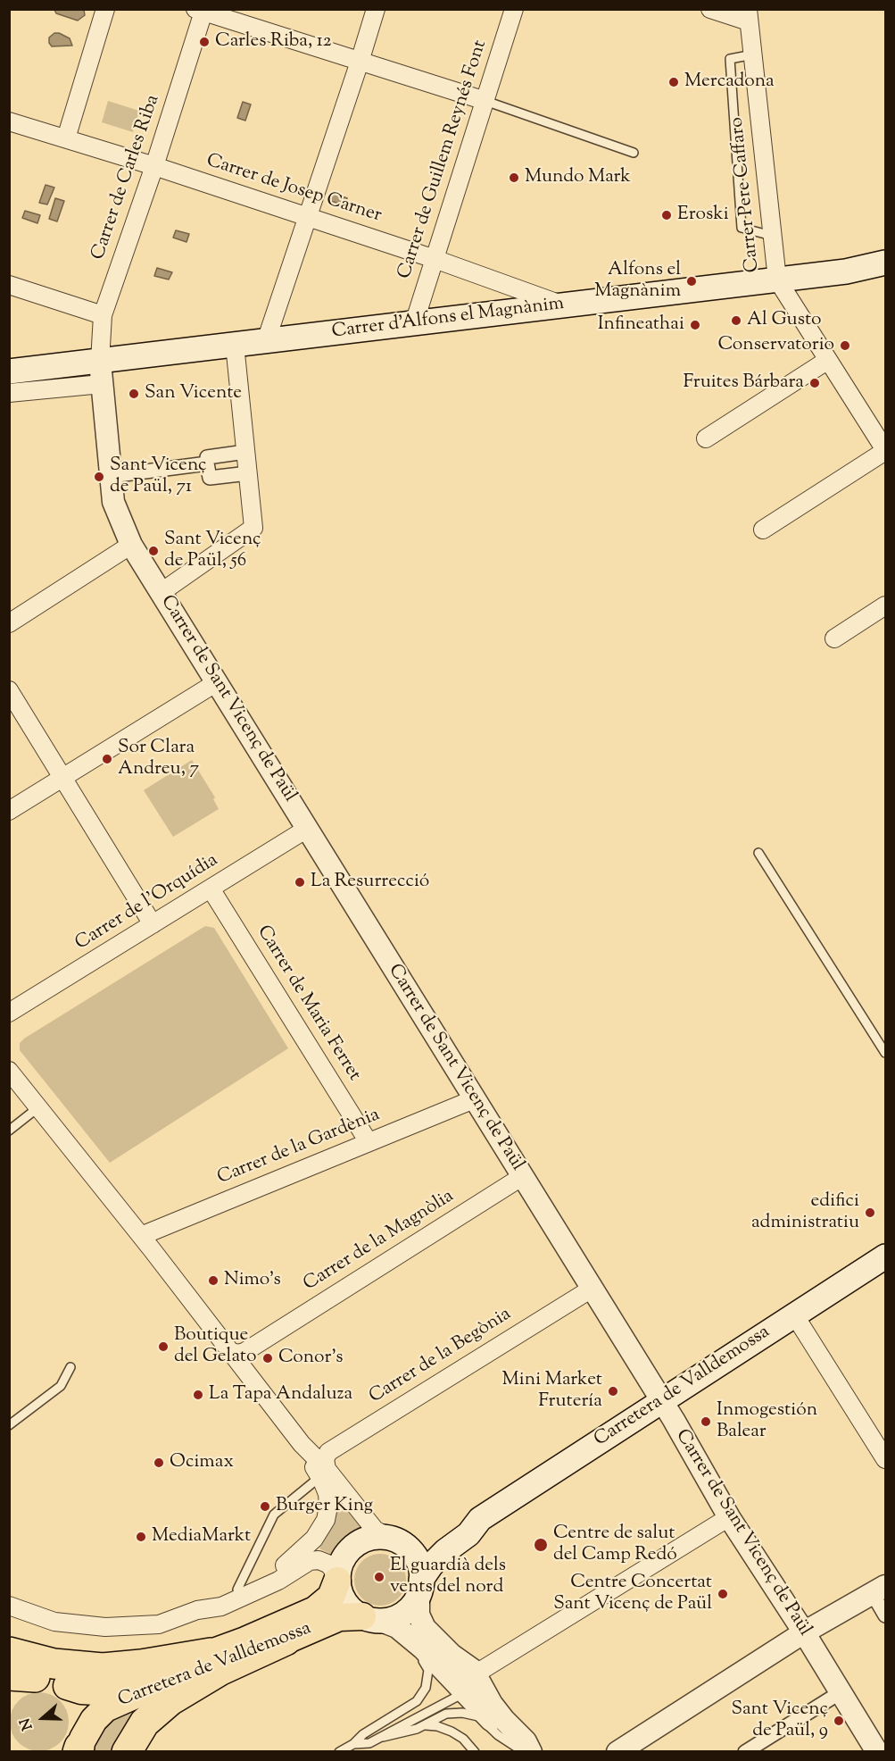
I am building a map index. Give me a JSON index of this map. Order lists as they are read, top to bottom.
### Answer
{
  "streets": {
    "main road": ["Carrer d'Alfons el Magnànim", "Carretera de Valldemossa"],
    "street": [
      "Carrer de Guillem Reynés Font",
      "Carrer de Carles Riba",
      "Carrer de Josep Carner",
      "Carrer Pere Caffaro",
      "Carrer de Sant Vicenç de Paül",
      "Carrer de l'Orquídia",
      "Carrer de Maria Ferret",
      "Carrer de la Gardènia",
      "Carrer de la Magnòlia",
      "Carrer de la Begònia"
    ]
  },
  "crossings": [
    ["Carrer de Guillem Reynés Font", "Carrer de Josep Carner"],
    ["Carrer de Guillem Reynés Font", "Carrer d'Alfons el Magnànim"],
    ["Carrer de Carles Riba", "Carrer de Josep Carner"],
    ["Carrer de Carles Riba", "Carrer d'Alfons el Magnànim"],
    ["Carrer de Carles Riba", "Carrer de Sant Vicenç de Paül"],
    ["Carrer de Josep Carner", "Carrer d'Alfons el Magnànim"],
    ["Carrer Pere Caffaro", "Carrer d'Alfons el Magnànim"],
    ["Carrer d'Alfons el Magnànim", "Carrer de Sant Vicenç de Paül"],
    ["Carrer de Sant Vicenç de Paül", "Carrer de l'Orquídia"],
    ["Carrer de Sant Vicenç de Paül", "Carrer de la Gardènia"],
    ["Carrer de Sant Vicenç de Paül", "Carrer de la Magnòlia"],
    ["Carrer de Sant Vicenç de Paül", "Carrer de la Begònia"],
    ["Carrer de Sant Vicenç de Paül", "Carretera de Valldemossa"],
    ["Carrer de l'Orquídia", "Carrer de Maria Ferret"],
    ["Carrer de Maria Ferret", "Carrer de la Gardènia"]
  ],
  "places": [
    "Carles Riba, 12",
    "Mercadona",
    "Mundo Mark",
    "Eroski",
    "Alfons el Magnànim",
    "Al Gusto",
    "Infineathai",
    "Conservatorio",
    "Fruites Bárbara",
    "San Vicente",
    "Sant Vicenç de Paül, 71",
    "Sant Vicenç de Paül, 56",
    "Sor Clara Andreu, 7",
    "La Resurrecció",
    "edifici administratiu",
    "Nimo's",
    "Boutique del Gelato",
    "Conor's",
    "Mini Market Frutería",
    "La Tapa Andaluza",
    "Inmogestión Balear",
    "Ocimax",
    "Burger King",
    "MediaMarkt",
    "Centre de salut del Camp Redó",
    "El guardià dels vents del nord",
    "Centre Concertat Sant Vicenç de Paül",
    "Sant Vicenç de Paül, 9"
  ],
  "north": "left"
}
